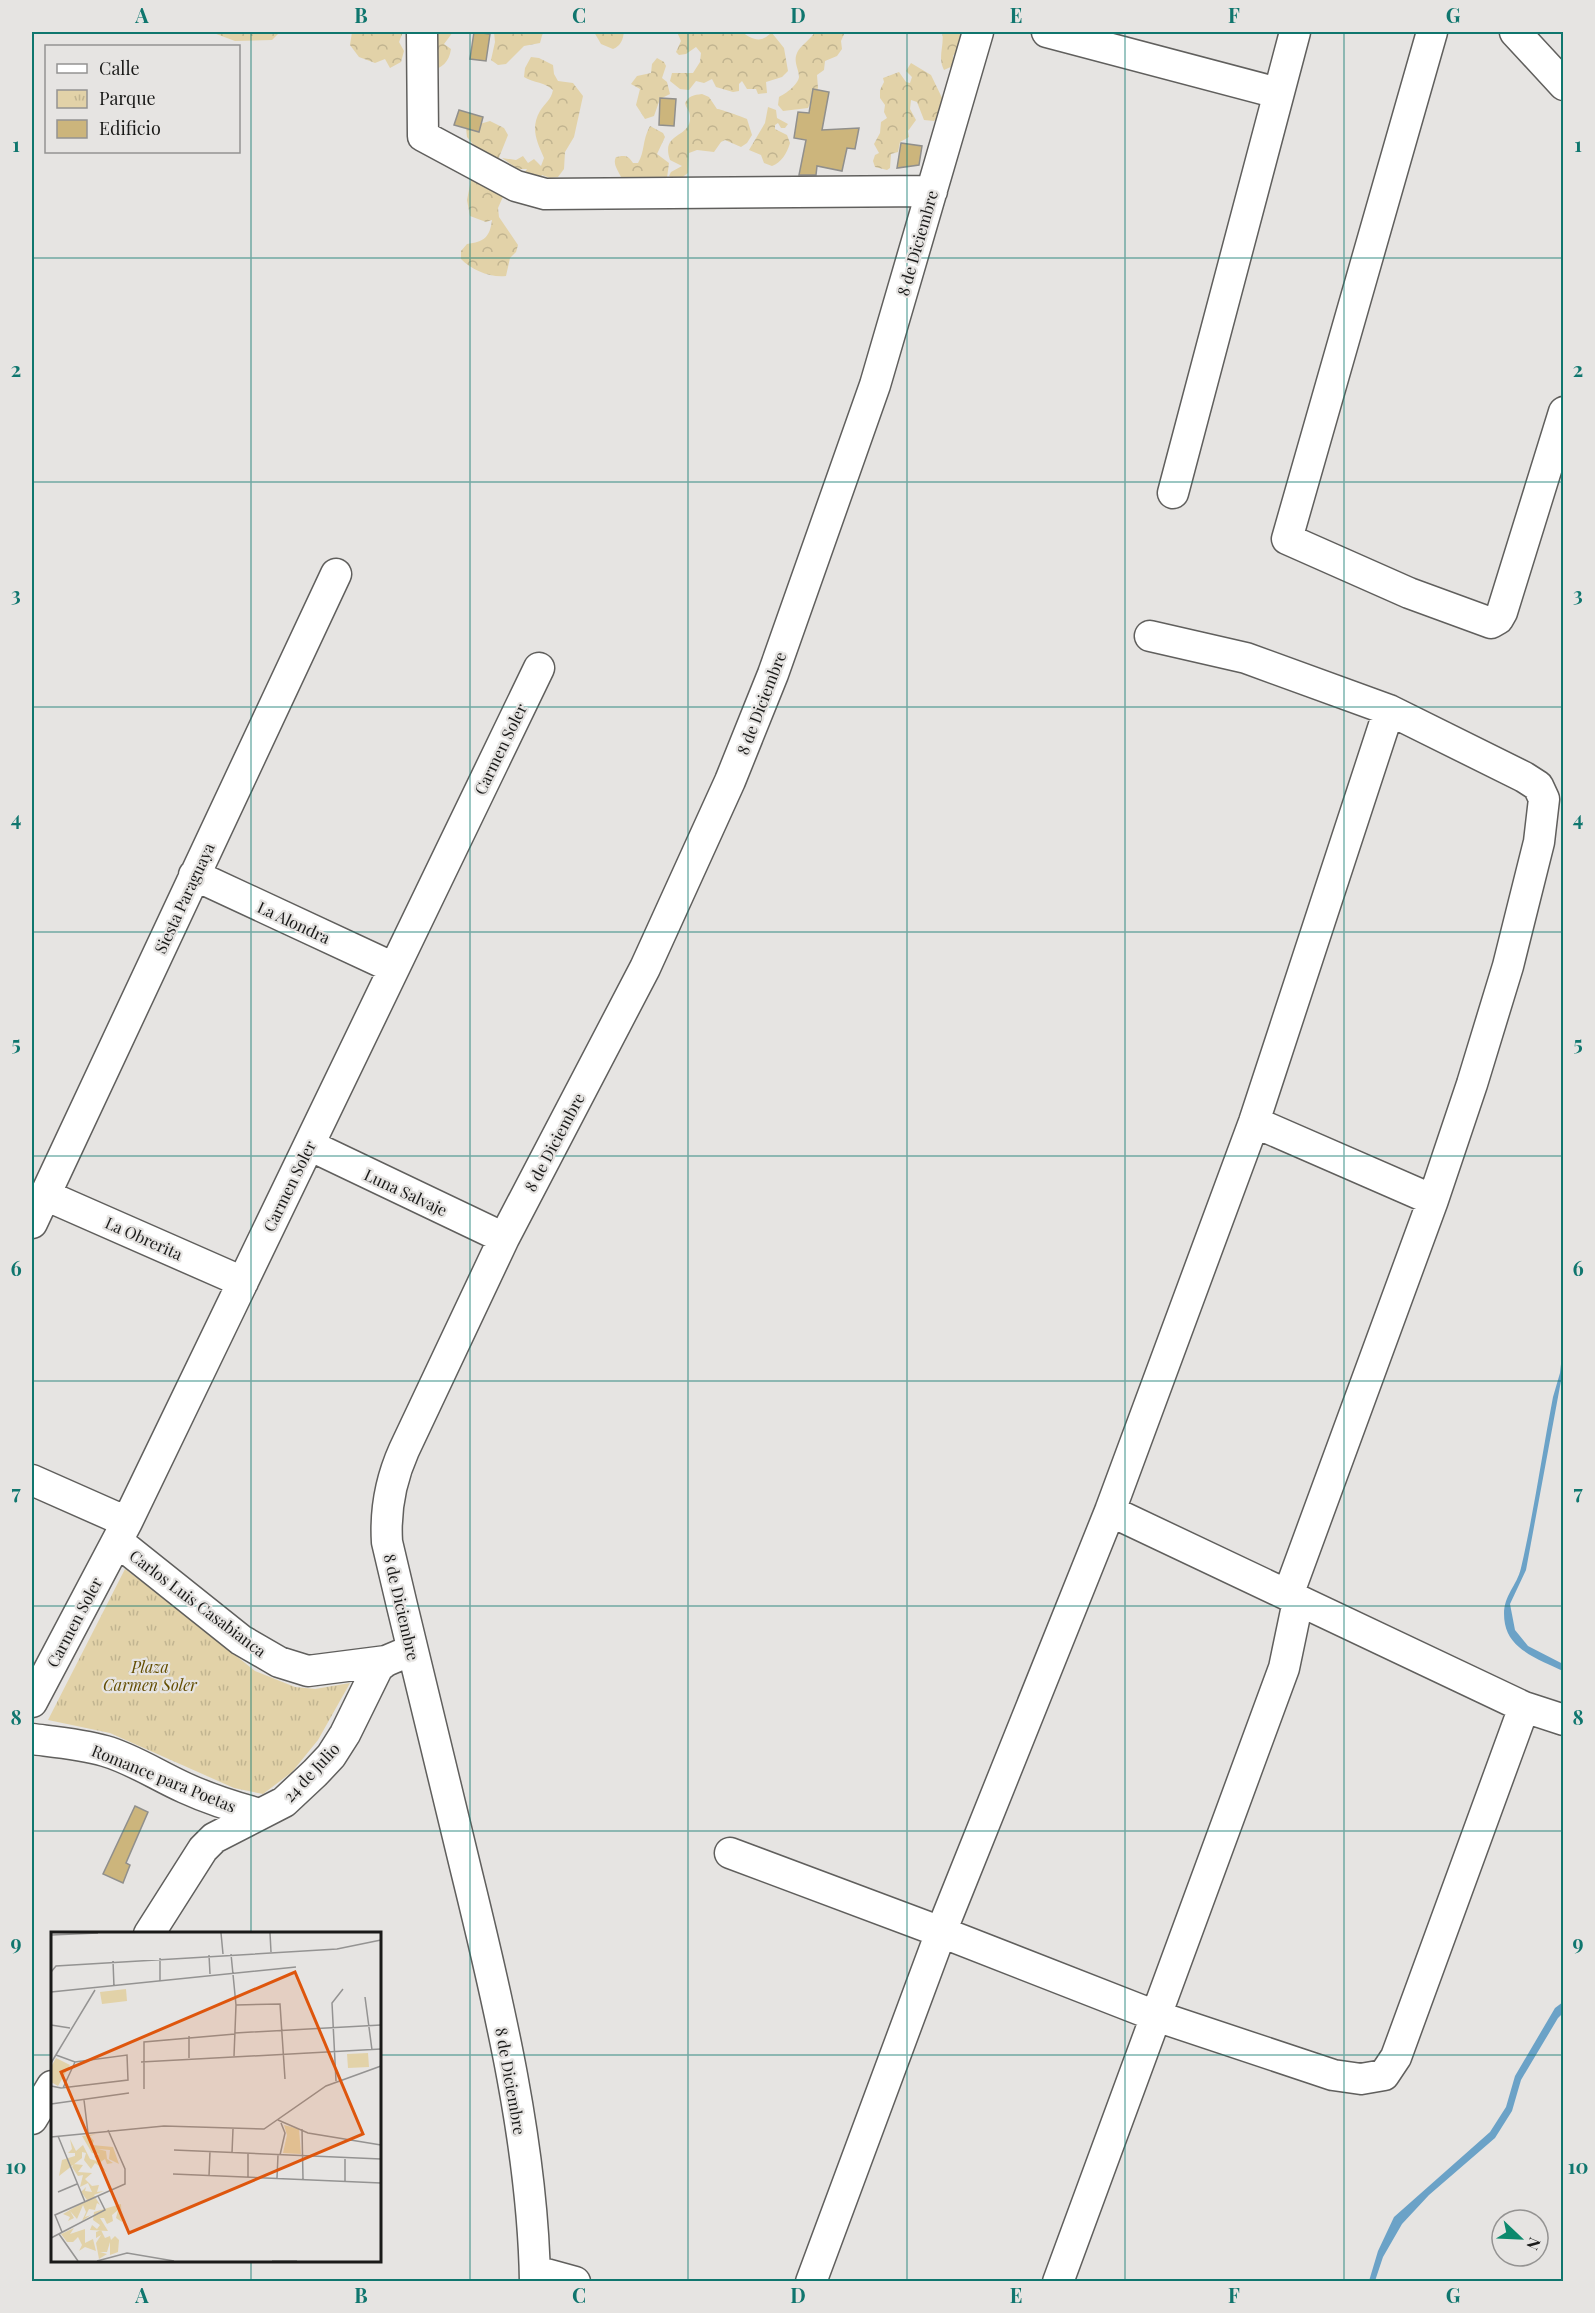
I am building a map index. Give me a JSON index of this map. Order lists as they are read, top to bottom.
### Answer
{
  "streets": {
    "street": [
      "8 de Diciembre",
      "Carmen Soler",
      "Siesta Paraguaya",
      "La Alondra",
      "Luna Salvaje",
      "La Obrerita",
      "Carlos Luis Casabianca",
      "24 de Julio",
      "Romance para Poetas"
    ]
  },
  "crossings": [
    ["8 de Diciembre", "Luna Salvaje"],
    ["8 de Diciembre", "Carlos Luis Casabianca"],
    ["8 de Diciembre", "24 de Julio"],
    ["Carmen Soler", "La Alondra"],
    ["Carmen Soler", "Luna Salvaje"],
    ["Carmen Soler", "La Obrerita"],
    ["Carmen Soler", "Carlos Luis Casabianca"],
    ["Siesta Paraguaya", "La Alondra"],
    ["Siesta Paraguaya", "La Obrerita"],
    ["Carlos Luis Casabianca", "24 de Julio"],
    ["24 de Julio", "Romance para Poetas"]
  ],
  "parks": ["Plaza Carmen Soler"],
  "legend": ["Calle", "Parque", "Edificio"],
  "north": "bottom right",
  "grid": {
    "columns": [
      "A",
      "B",
      "C",
      "D",
      "E",
      "F",
      "G"
    ],
    "rows": [
      "1",
      "2",
      "3",
      "4",
      "5",
      "6",
      "7",
      "8",
      "9",
      "10"
    ]
  }
}
